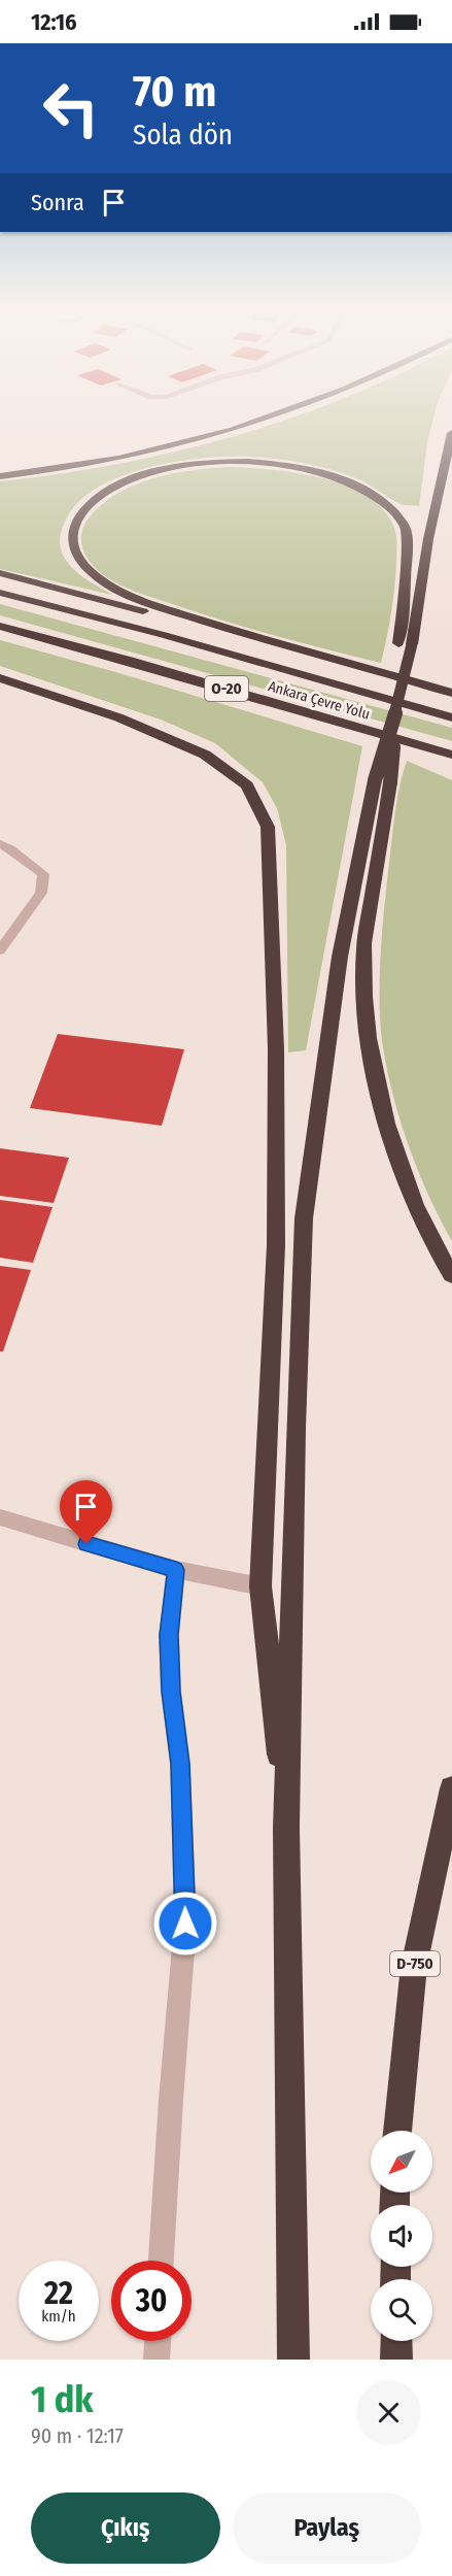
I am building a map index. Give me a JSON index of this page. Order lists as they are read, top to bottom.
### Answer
{
  "streets": {
    "highway": ["O-20", "Ankara Çevre Yolu", "D-750"]
  },
  "north": "bottom left",
  "page": {
    "status": "12:16",
    "turn": ["70 m", "Sola dön"],
    "then": "Sonra",
    "speed": "22 km/h",
    "limit": "30",
    "heading": ["1 dk", "90 m · 12:17"],
    "buttons": ["Çıkış", "Paylaş"]
  }
}
